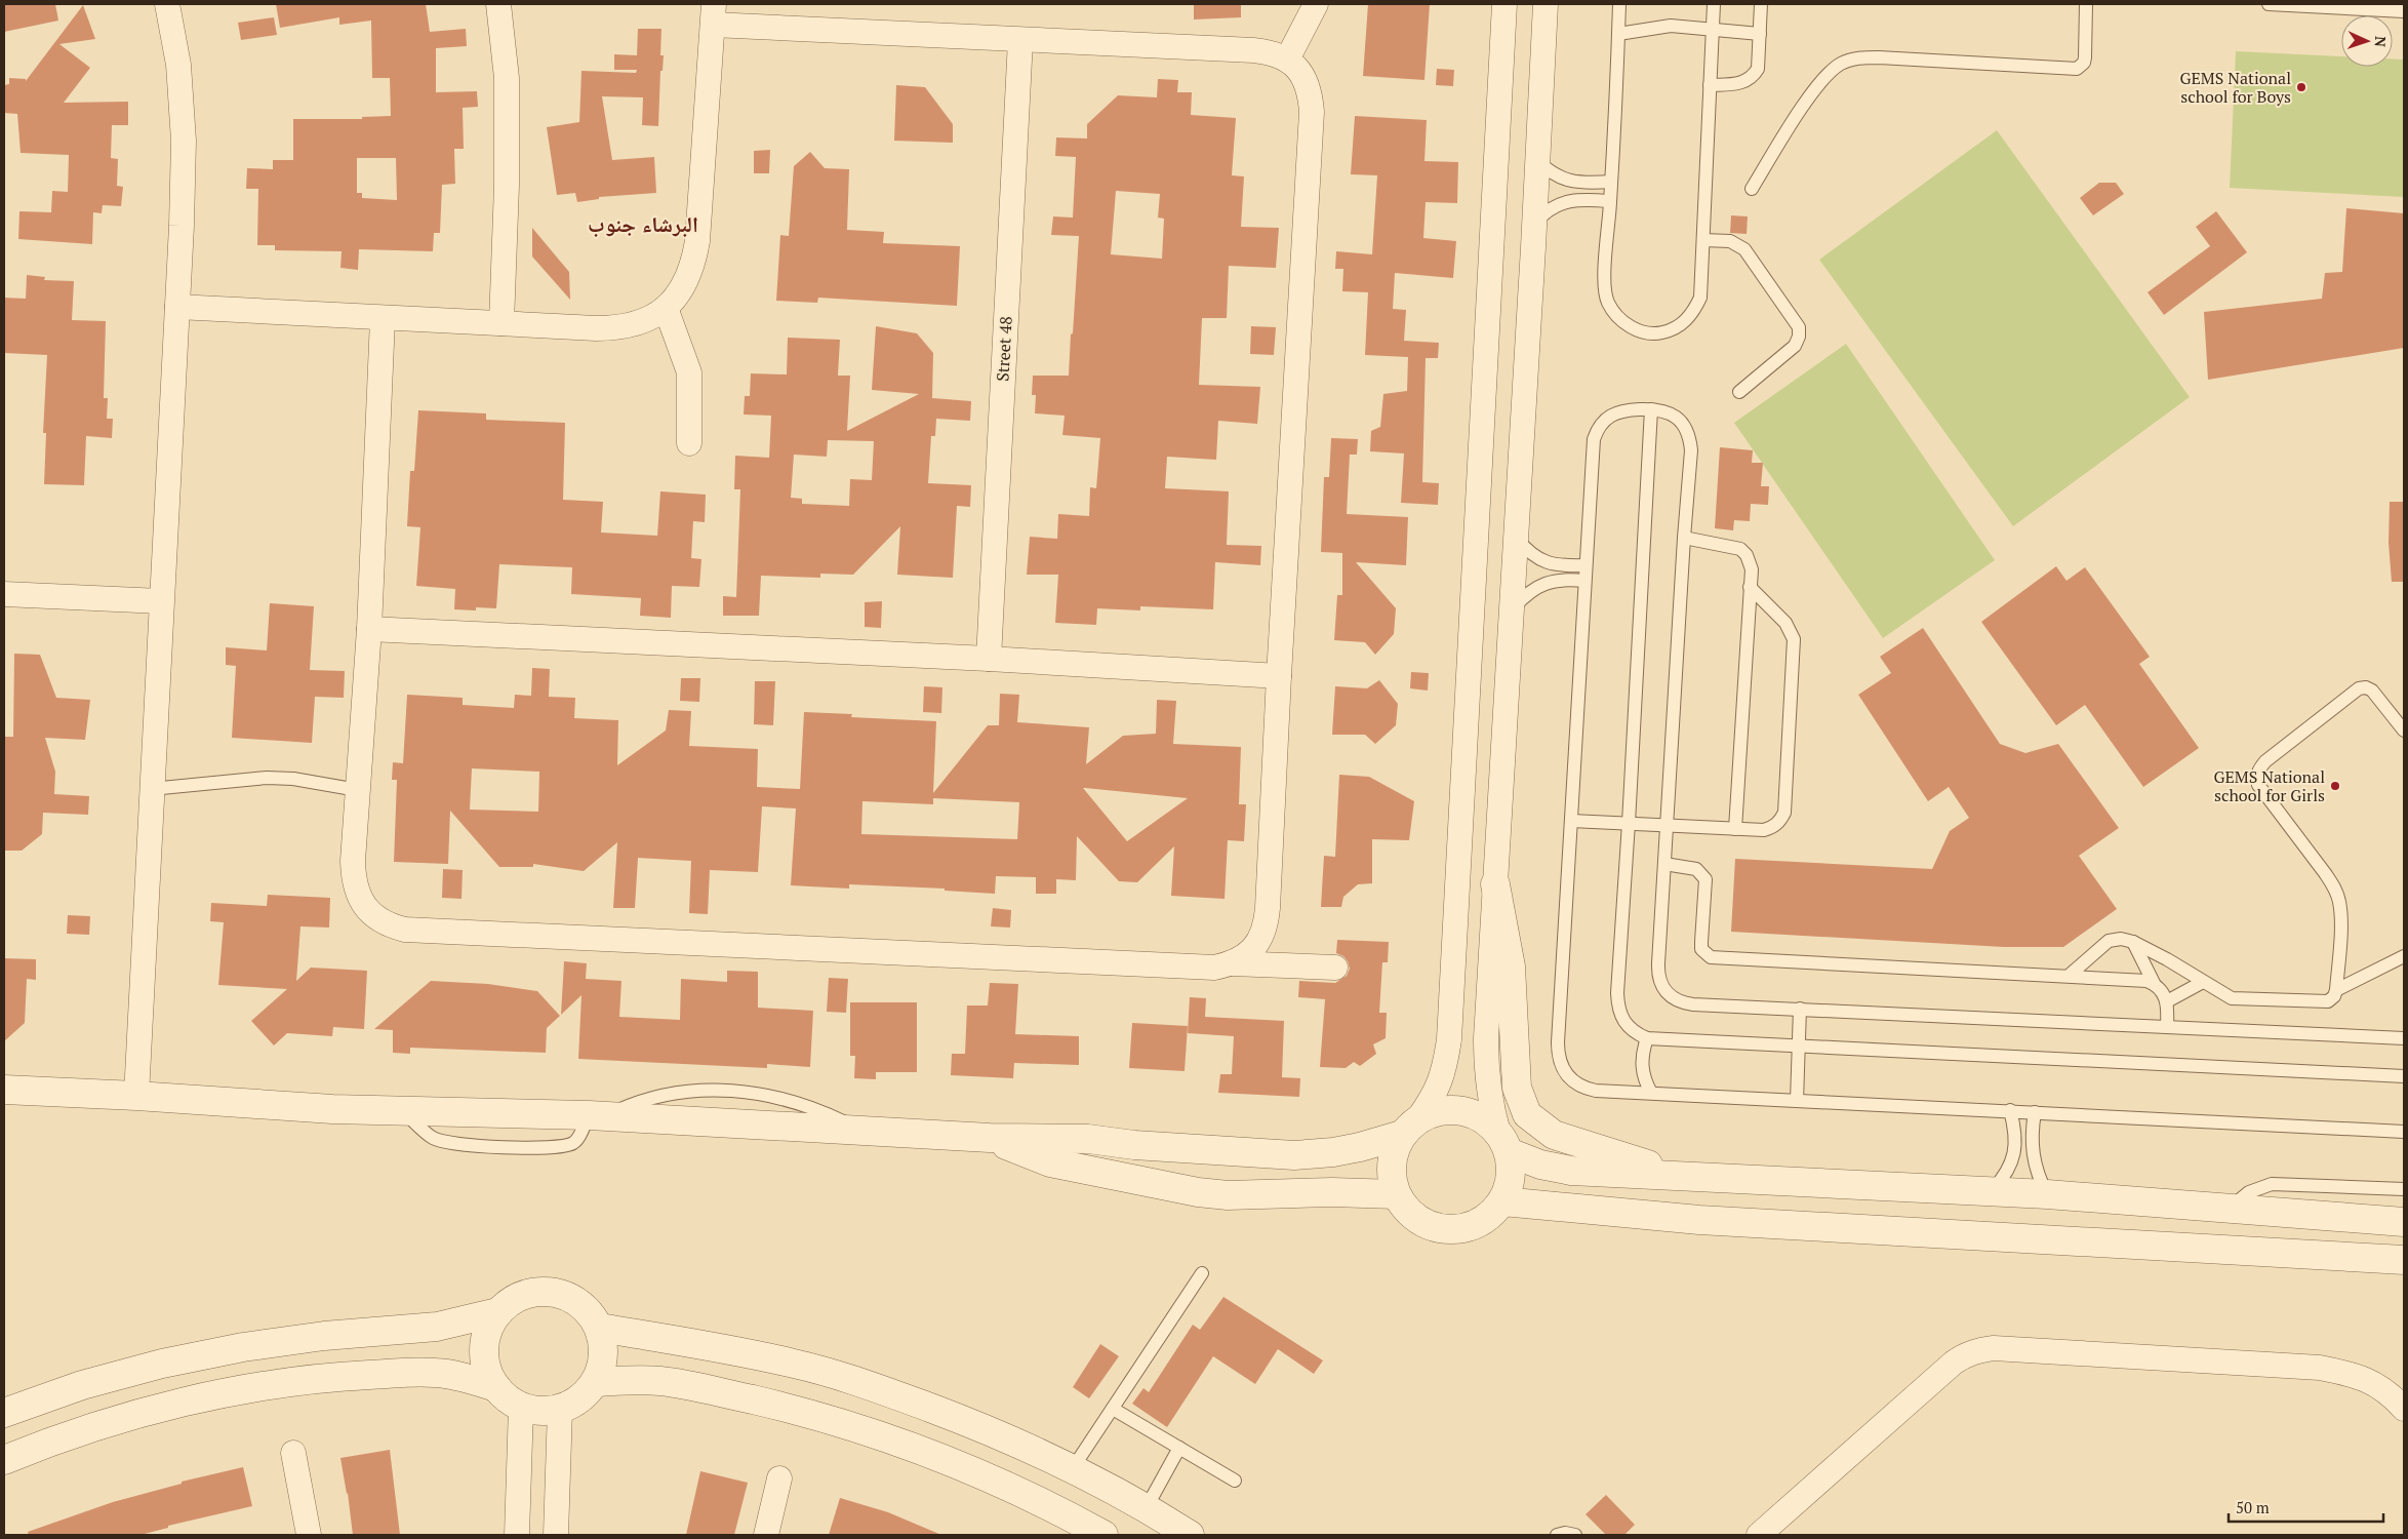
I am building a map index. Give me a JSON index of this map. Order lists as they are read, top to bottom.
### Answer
{
  "streets": {
    "street": ["Street 48"]
  },
  "districts": ["البرشاء جنوب"],
  "places": ["GEMS National school for Boys", "GEMS National school for Girls"],
  "scale_bar": "50 m",
  "north": "right"
}
